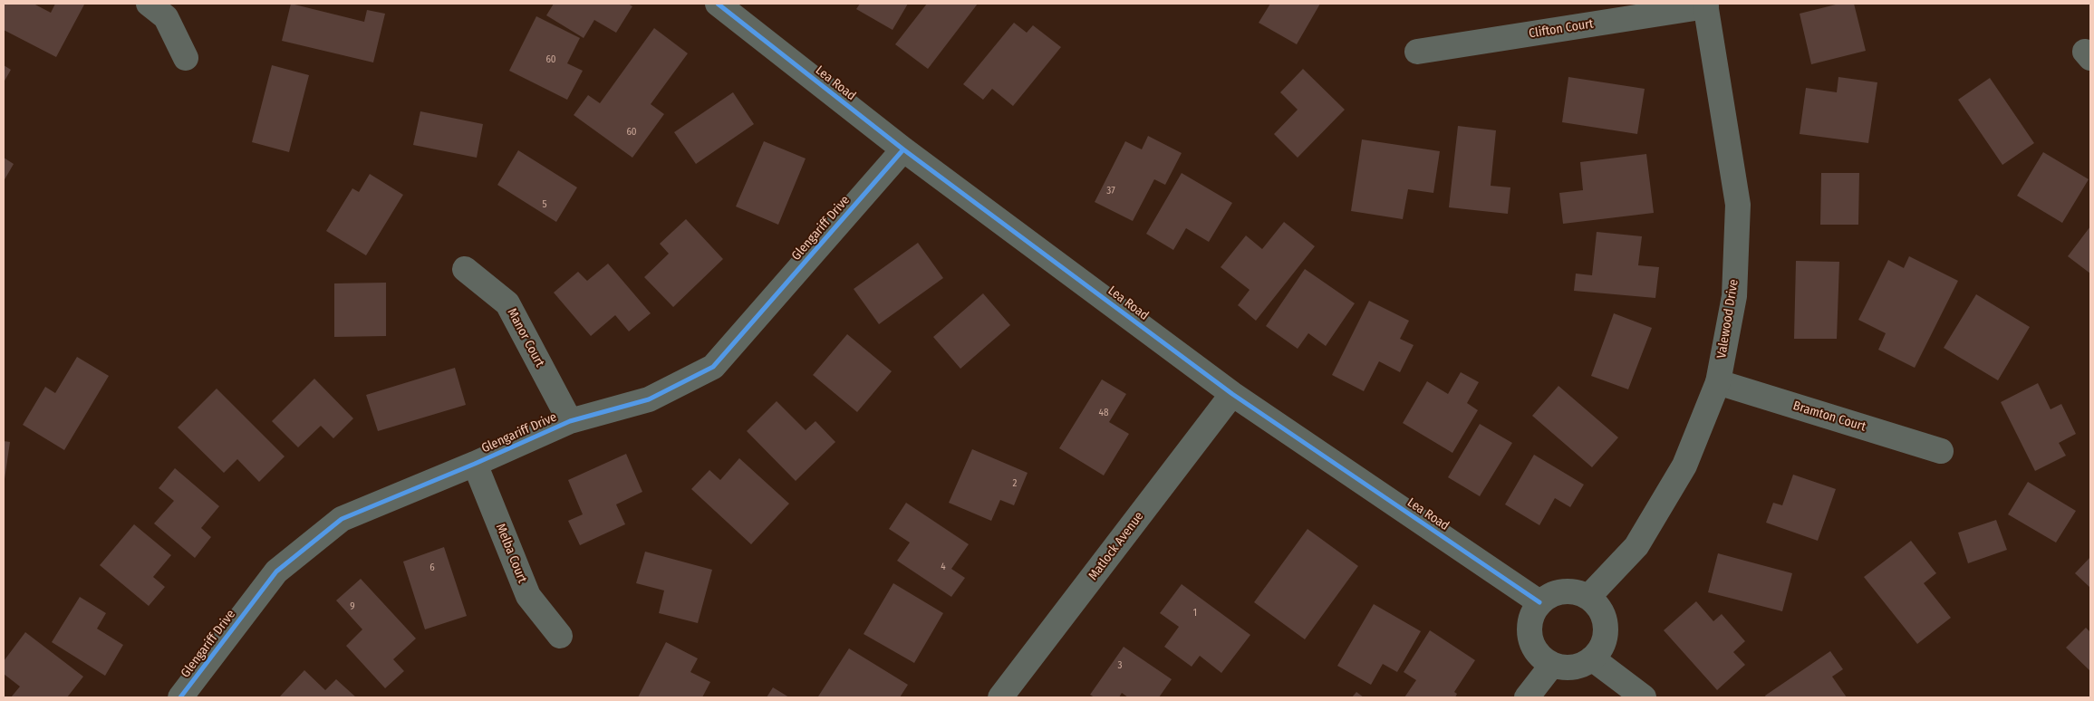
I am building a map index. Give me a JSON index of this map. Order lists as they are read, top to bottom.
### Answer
{
  "streets": {
    "street": [
      "Clifton Court",
      "Lea Road",
      "Glengariff Drive",
      "Valewood Drive",
      "Manor Court",
      "Bramton Court",
      "Matlock Avenue",
      "Melba Court"
    ]
  },
  "crossings": [
    ["Clifton Court", "Valewood Drive"],
    ["Lea Road", "Glengariff Drive"],
    ["Lea Road", "Valewood Drive"],
    ["Lea Road", "Matlock Avenue"],
    ["Glengariff Drive", "Manor Court"],
    ["Glengariff Drive", "Melba Court"],
    ["Valewood Drive", "Bramton Court"]
  ],
  "house_numbers": [
    "60",
    "60",
    "37",
    "5",
    "48",
    "2",
    "4",
    "6",
    "9",
    "1",
    "3"
  ]
}
